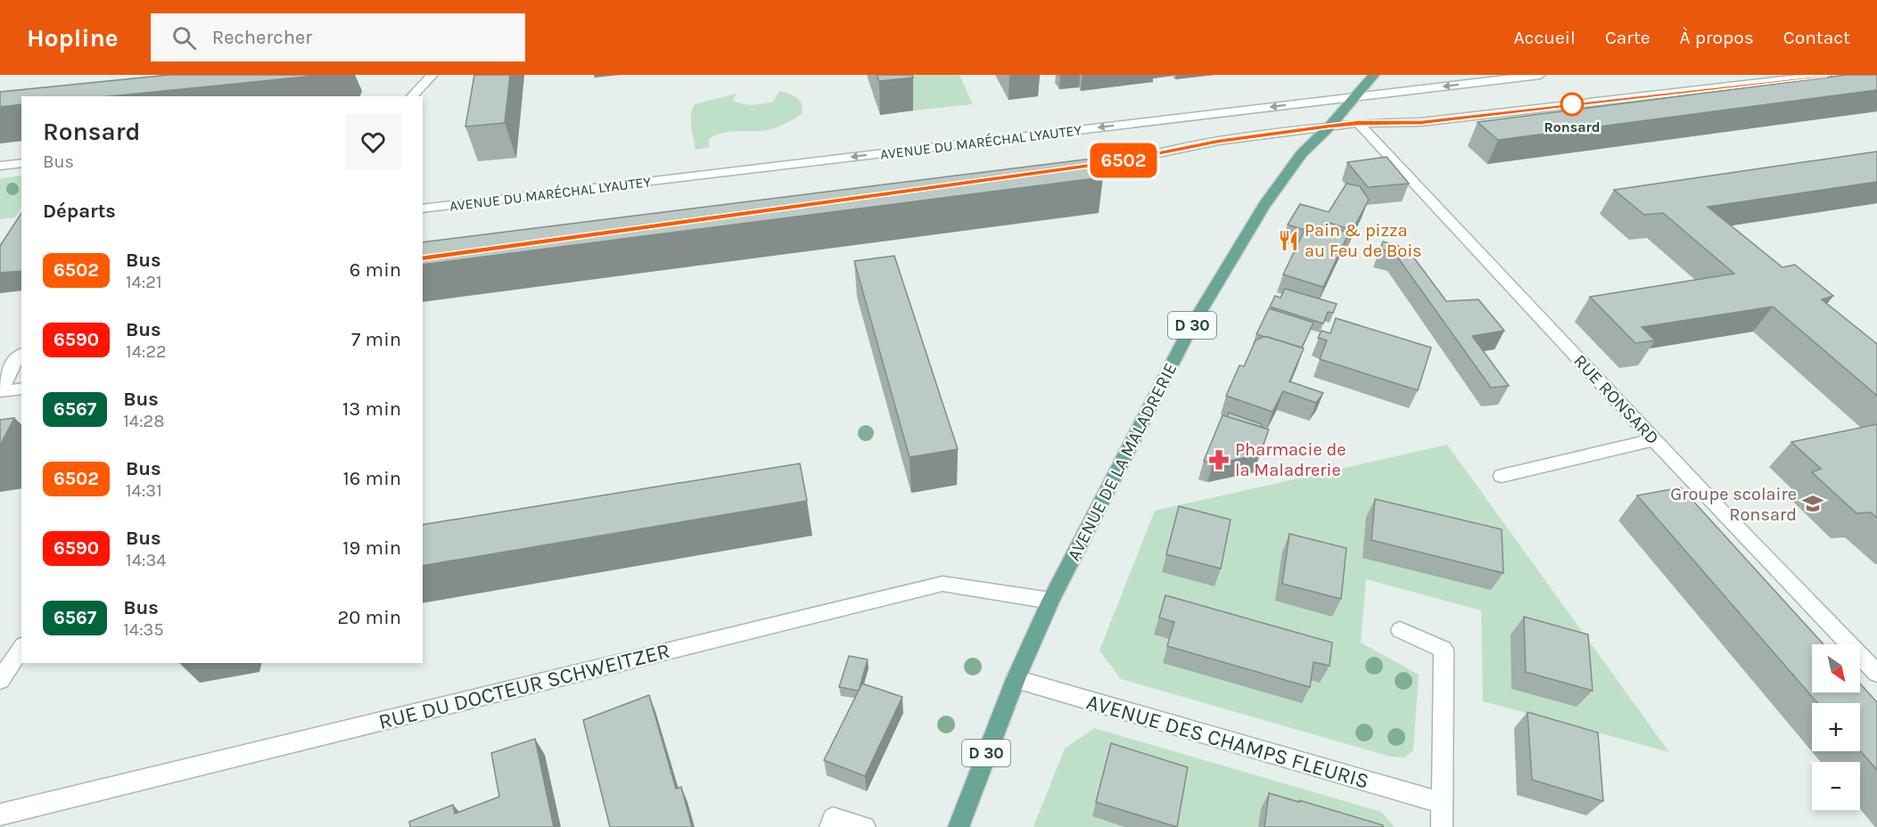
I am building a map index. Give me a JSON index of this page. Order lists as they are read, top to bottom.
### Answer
{
  "streets": {
    "main road": ["D 30", "AVENUE DE LA MALADRERIE"],
    "street": [
      "AVENUE DU MARÉCHAL LYAUTEY",
      "RUE RONSARD",
      "RUE DU DOCTEUR SCHWEITZER",
      "AVENUE DES CHAMPS FLEURIS"
    ]
  },
  "crossings": [
    ["AVENUE DU MARÉCHAL LYAUTEY", "AVENUE DE LA MALADRERIE"],
    ["AVENUE DE LA MALADRERIE", "RUE DU DOCTEUR SCHWEITZER"],
    ["AVENUE DE LA MALADRERIE", "AVENUE DES CHAMPS FLEURIS"]
  ],
  "places": {
    "other": ["Ronsard"],
    "restaurant": ["Pain & pizza au Feu de Bois"],
    "pharmacy": ["Pharmacie de la Maladrerie"],
    "school or university": ["Groupe scolaire Ronsard"]
  },
  "lines": ["bus line 6502"],
  "north": "bottom right",
  "page": {
    "header": "Hopline",
    "search": "Rechercher",
    "nav": [
      "Accueil",
      "Carte",
      "À propos",
      "Contact"
    ],
    "on_map": "6502",
    "heading": [
      ["Ronsard", "Bus"],
      "Départs"
    ],
    "list": [
      {
        "mark": "6502",
        "name": "Bus",
        "note": "14:21",
        "value": "6 min"
      },
      {
        "mark": "6590",
        "name": "Bus",
        "note": "14:22",
        "value": "7 min"
      },
      {
        "mark": "6567",
        "name": "Bus",
        "note": "14:28",
        "value": "13 min"
      },
      {
        "mark": "6502",
        "name": "Bus",
        "note": "14:31",
        "value": "16 min"
      },
      {
        "mark": "6590",
        "name": "Bus",
        "note": "14:34",
        "value": "19 min"
      },
      {
        "mark": "6567",
        "name": "Bus",
        "note": "14:35",
        "value": "20 min"
      }
    ],
    "map_buttons": ["+", "−"]
  }
}
